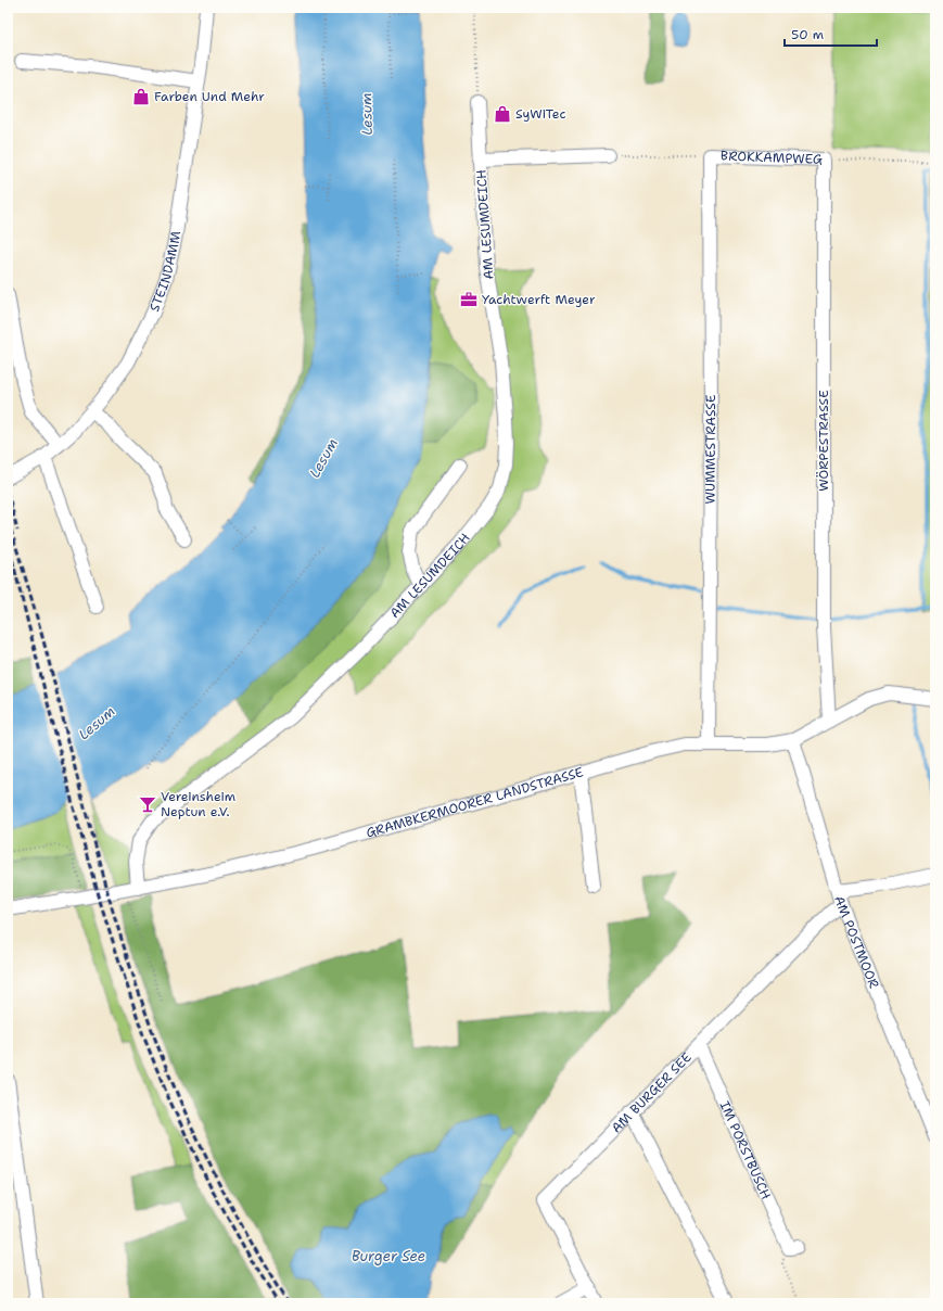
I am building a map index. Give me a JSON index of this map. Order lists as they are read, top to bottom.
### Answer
{
  "streets": {
    "street": [
      "BROKKAMPWEG",
      "AM LESUMDEICH",
      "STEINDAMM",
      "WÖRPESTRASSE",
      "WUMMESTRASSE",
      "GRAMBKERMOORER LANDSTRASSE",
      "AM POSTMOOR",
      "AM BURGER SEE",
      "IM PORSTBUSCH"
    ]
  },
  "crossings": [
    ["BROKKAMPWEG", "AM LESUMDEICH"],
    ["BROKKAMPWEG", "WÖRPESTRASSE"],
    ["BROKKAMPWEG", "WUMMESTRASSE"],
    ["AM LESUMDEICH", "GRAMBKERMOORER LANDSTRASSE"],
    ["WÖRPESTRASSE", "GRAMBKERMOORER LANDSTRASSE"],
    ["WUMMESTRASSE", "GRAMBKERMOORER LANDSTRASSE"],
    ["GRAMBKERMOORER LANDSTRASSE", "AM POSTMOOR"],
    ["AM POSTMOOR", "AM BURGER SEE"],
    ["AM BURGER SEE", "IM PORSTBUSCH"]
  ],
  "water": ["Lesum", "Burger See"],
  "places": {
    "shop": ["Farben Und Mehr", "SyWiTec"],
    "office": ["Yachtwerft Meyer"],
    "bar": ["Vereinsheim Neptun e.V."]
  },
  "scale_bar": "50 m"
}
